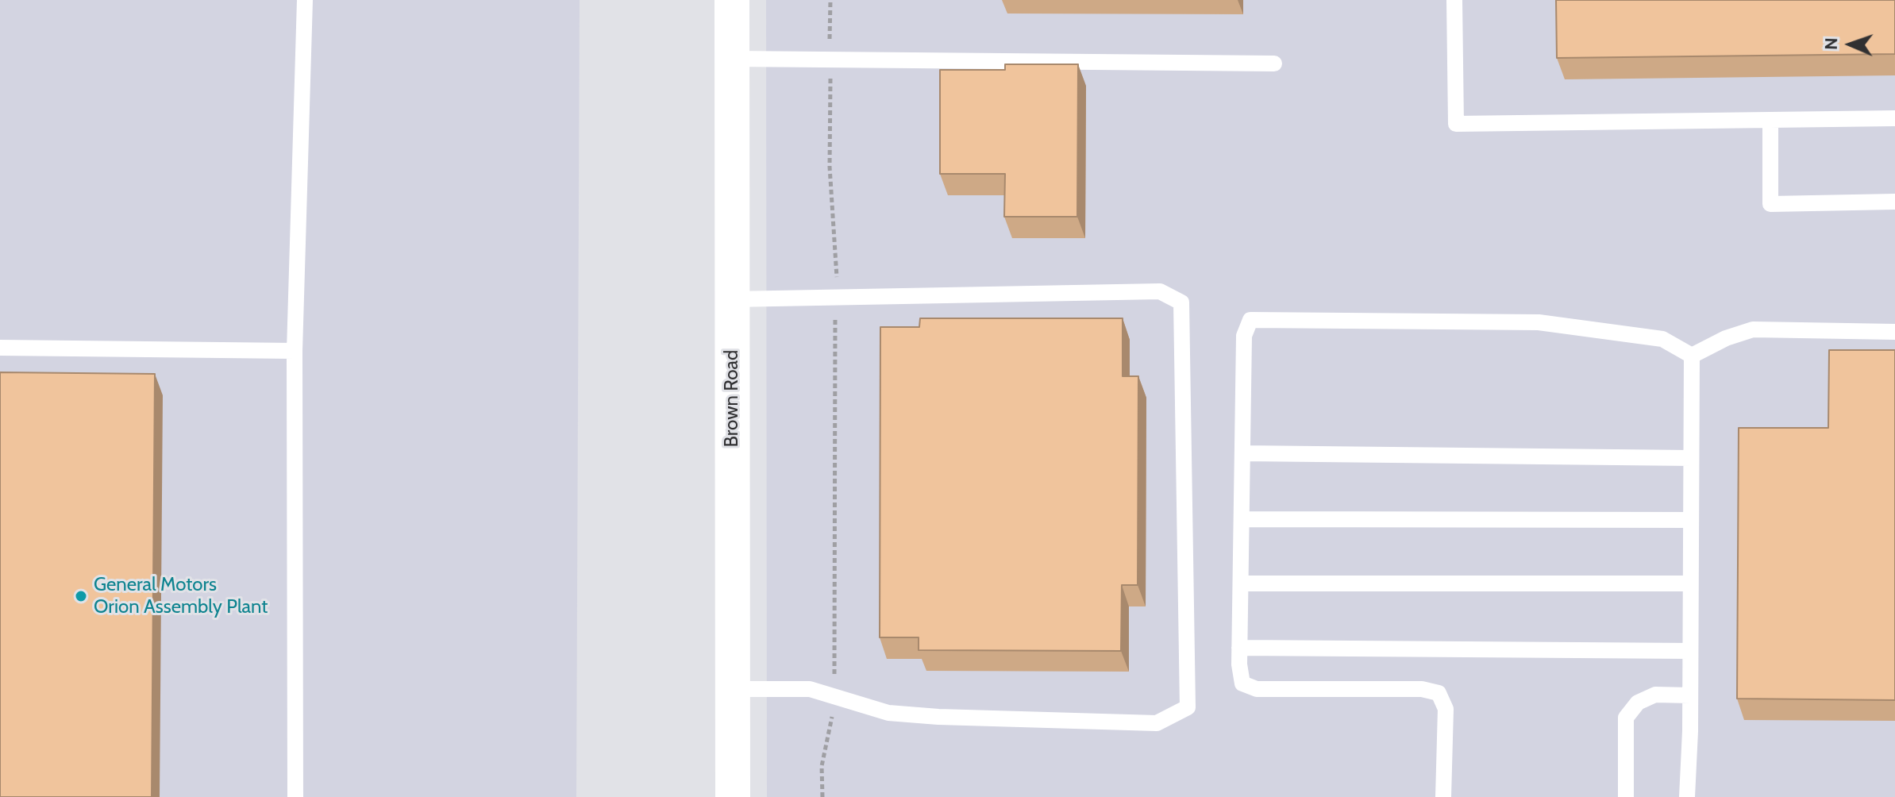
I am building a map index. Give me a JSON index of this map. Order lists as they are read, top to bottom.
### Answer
{
  "streets": {
    "main road": ["Brown Road"]
  },
  "places": ["General Motors Orion Assembly Plant"],
  "north": "left"
}
